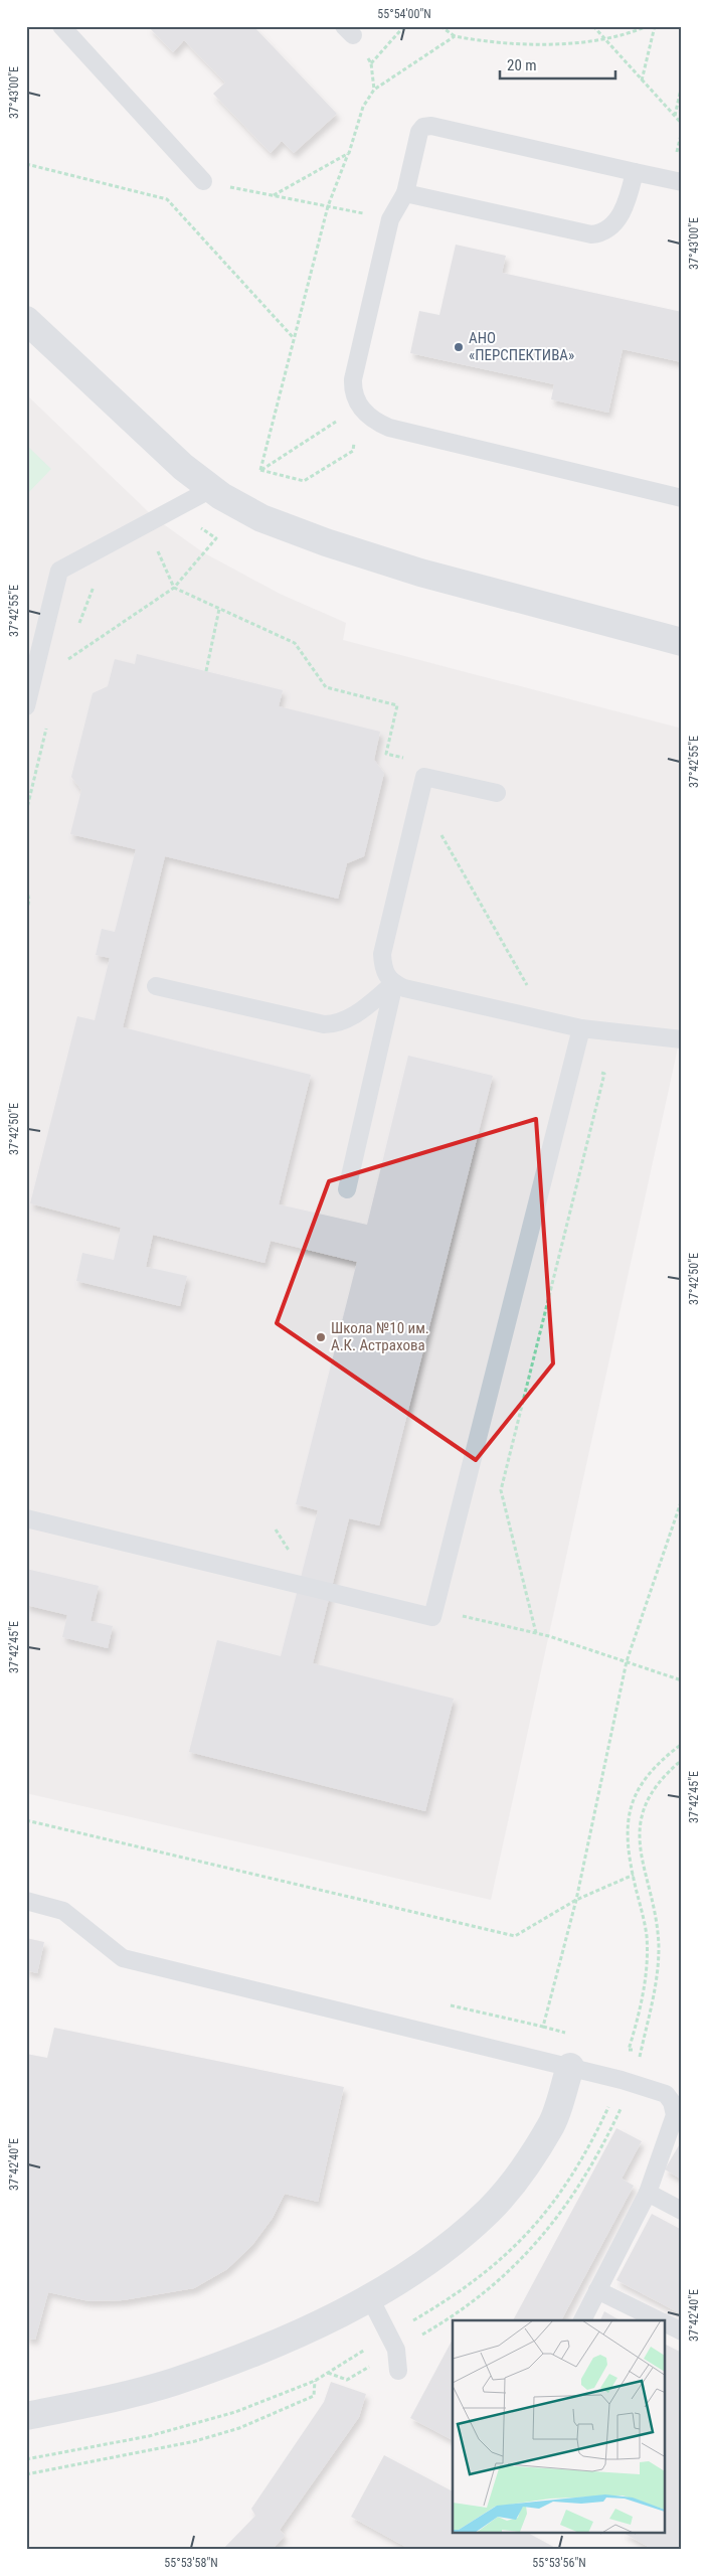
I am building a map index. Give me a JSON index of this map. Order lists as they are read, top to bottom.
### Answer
{
  "places": ["АНО «ПЕРСПЕКТИВА»", "Школа №10 им. А.К. Астрахова"],
  "scale_bar": "20 m",
  "coordinates": [
    "55°54'00\"N",
    "37°43'00\"E",
    "37°42'55\"E",
    "37°42'50\"E",
    "37°42'45\"E",
    "37°42'40\"E",
    "55°53'58\"N",
    "55°53'56\"N"
  ]
}
